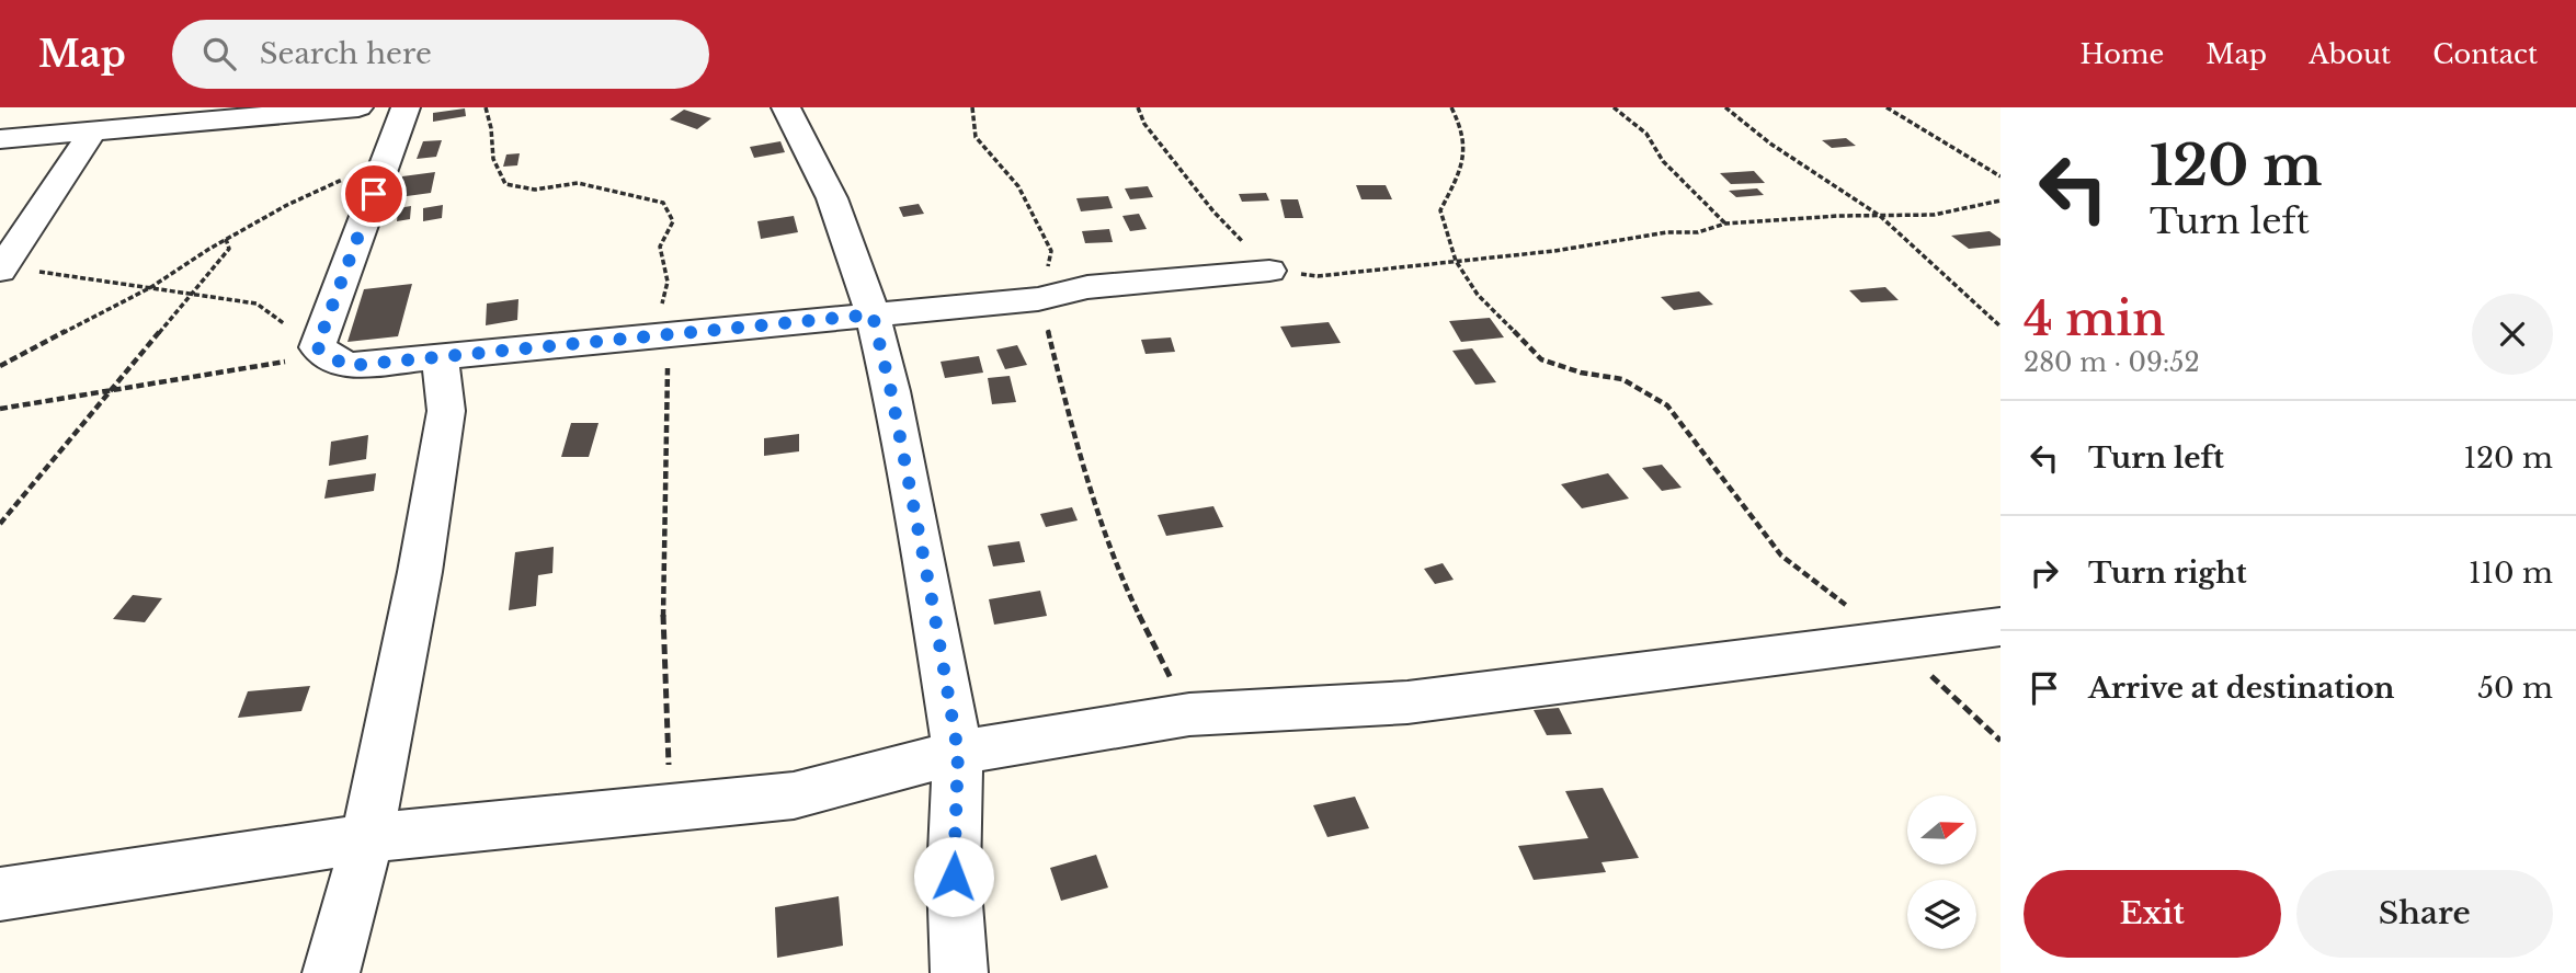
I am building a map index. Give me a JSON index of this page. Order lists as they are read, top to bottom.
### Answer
{
  "north": "right",
  "page": {
    "header": "Map",
    "search": "Search here",
    "nav": [
      "Home",
      "Map",
      "About",
      "Contact"
    ],
    "turn": ["120 m", "Turn left"],
    "heading": ["4 min", "280 m · 09:52"],
    "list": [
      {
        "name": "Turn left",
        "value": "120 m"
      },
      {
        "name": "Turn right",
        "value": "110 m"
      },
      {
        "name": "Arrive at destination",
        "value": "50 m"
      }
    ],
    "buttons": ["Exit", "Share"]
  }
}
